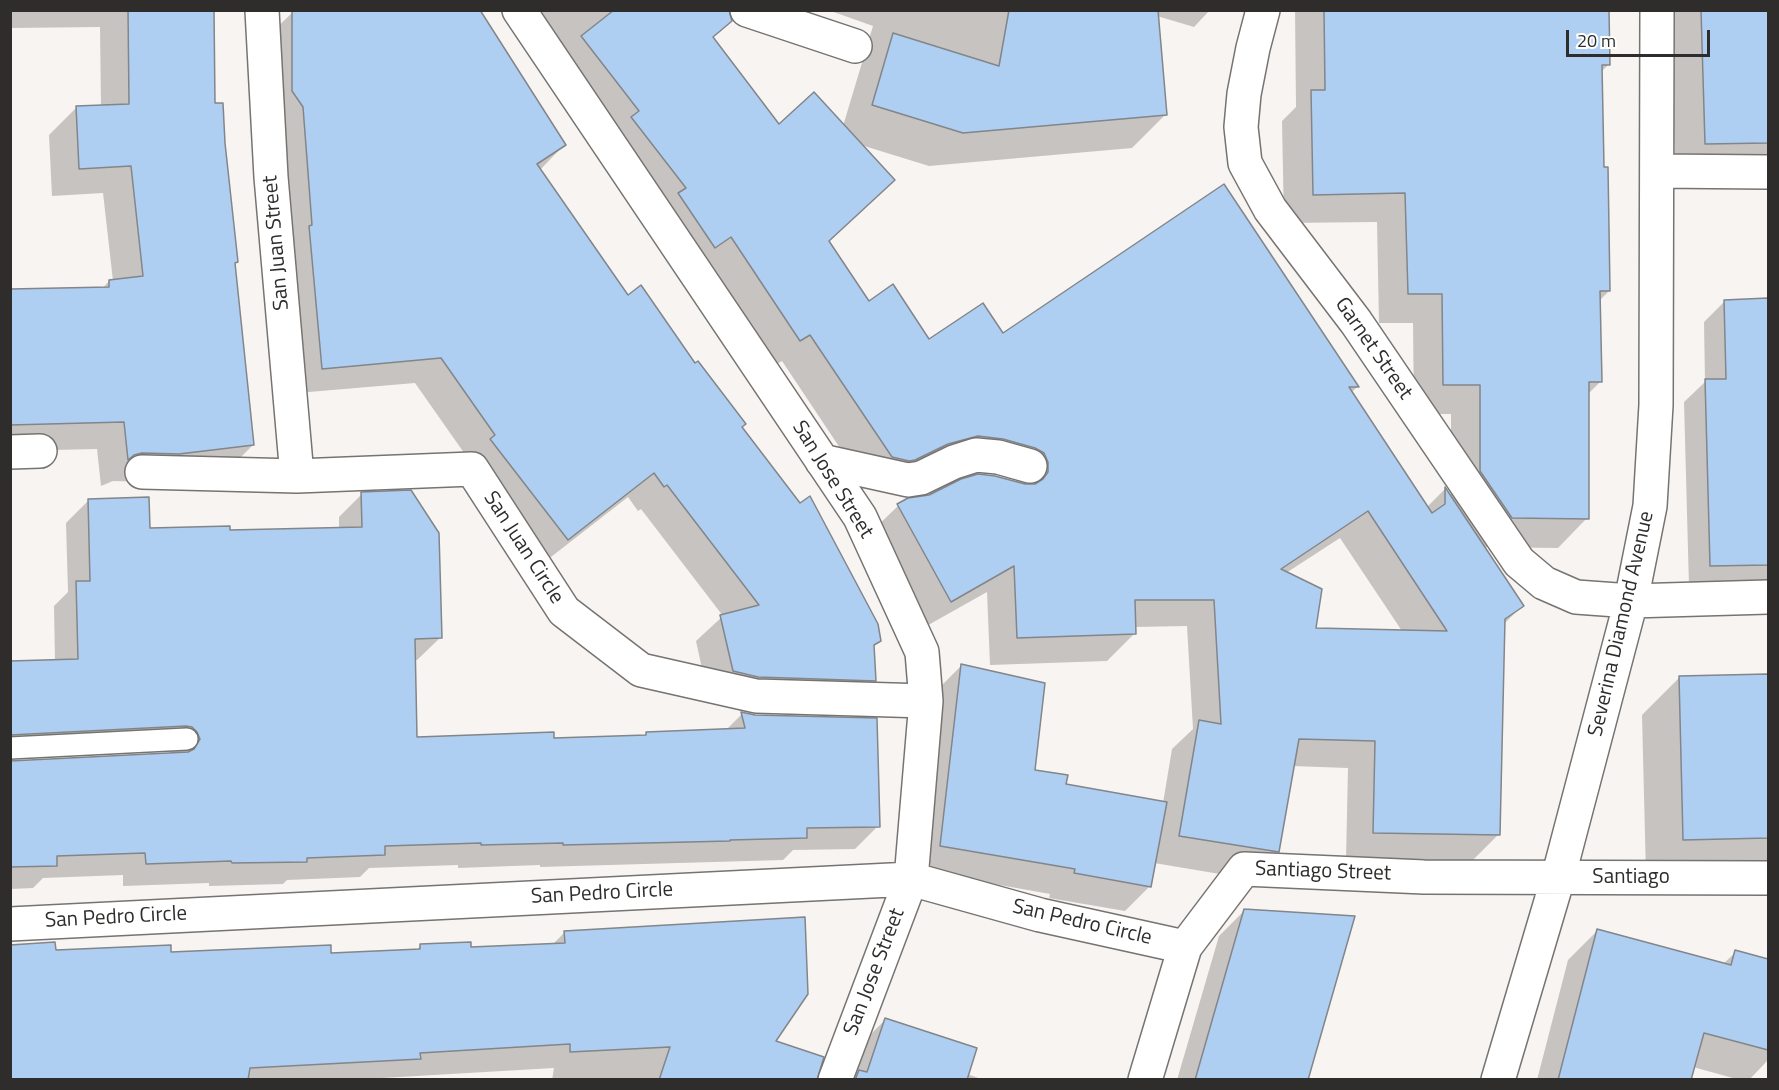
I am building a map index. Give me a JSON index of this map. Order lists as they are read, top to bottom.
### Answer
{
  "streets": {
    "street": [
      "San Juan Street",
      "Garnet Street",
      "San Jose Street",
      "San Juan Circle",
      "Severina Diamond Avenue",
      "Santiago Street",
      "Santiago",
      "San Pedro Circle"
    ]
  },
  "crossings": [
    ["San Juan Street", "San Juan Circle"],
    ["Garnet Street", "Severina Diamond Avenue"],
    ["San Jose Street", "San Juan Circle"],
    ["San Jose Street", "San Pedro Circle"],
    ["Severina Diamond Avenue", "Santiago"],
    ["Santiago Street", "Santiago"],
    ["Santiago Street", "San Pedro Circle"]
  ],
  "scale_bar": "20 m"
}
